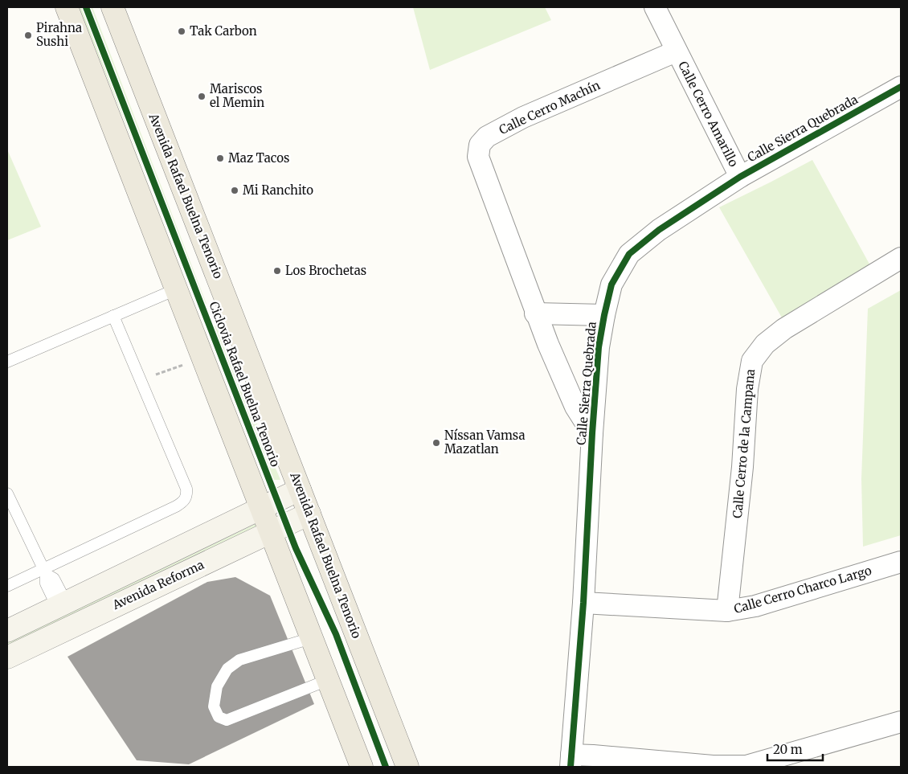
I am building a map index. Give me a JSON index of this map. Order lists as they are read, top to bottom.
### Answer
{
  "streets": {
    "main road": ["Avenida Rafael Buelna Tenorio", "Avenida Reforma"],
    "street": [
      "Calle Cerro Machín",
      "Calle Cerro Amarillo",
      "Calle Sierra Quebrada",
      "Calle Cerro de la Campana",
      "Calle Cerro Charco Largo"
    ],
    "cycle path": ["Ciclovia Rafael Buelna Tenorio"]
  },
  "crossings": [
    ["Calle Cerro Machín", "Calle Cerro Amarillo"],
    ["Calle Cerro Machín", "Calle Sierra Quebrada"],
    ["Calle Cerro Amarillo", "Calle Sierra Quebrada"],
    ["Calle Sierra Quebrada", "Calle Cerro Charco Largo"],
    ["Avenida Rafael Buelna Tenorio", "Avenida Reforma"],
    ["Calle Cerro de la Campana", "Calle Cerro Charco Largo"]
  ],
  "places": [
    "Tak Carbon",
    "Pirahna Sushi",
    "Mariscos el Memin",
    "Maz Tacos",
    "Mi Ranchito",
    "Los Brochetas",
    "Níssan Vamsa Mazatlan"
  ],
  "scale_bar": "20 m"
}
